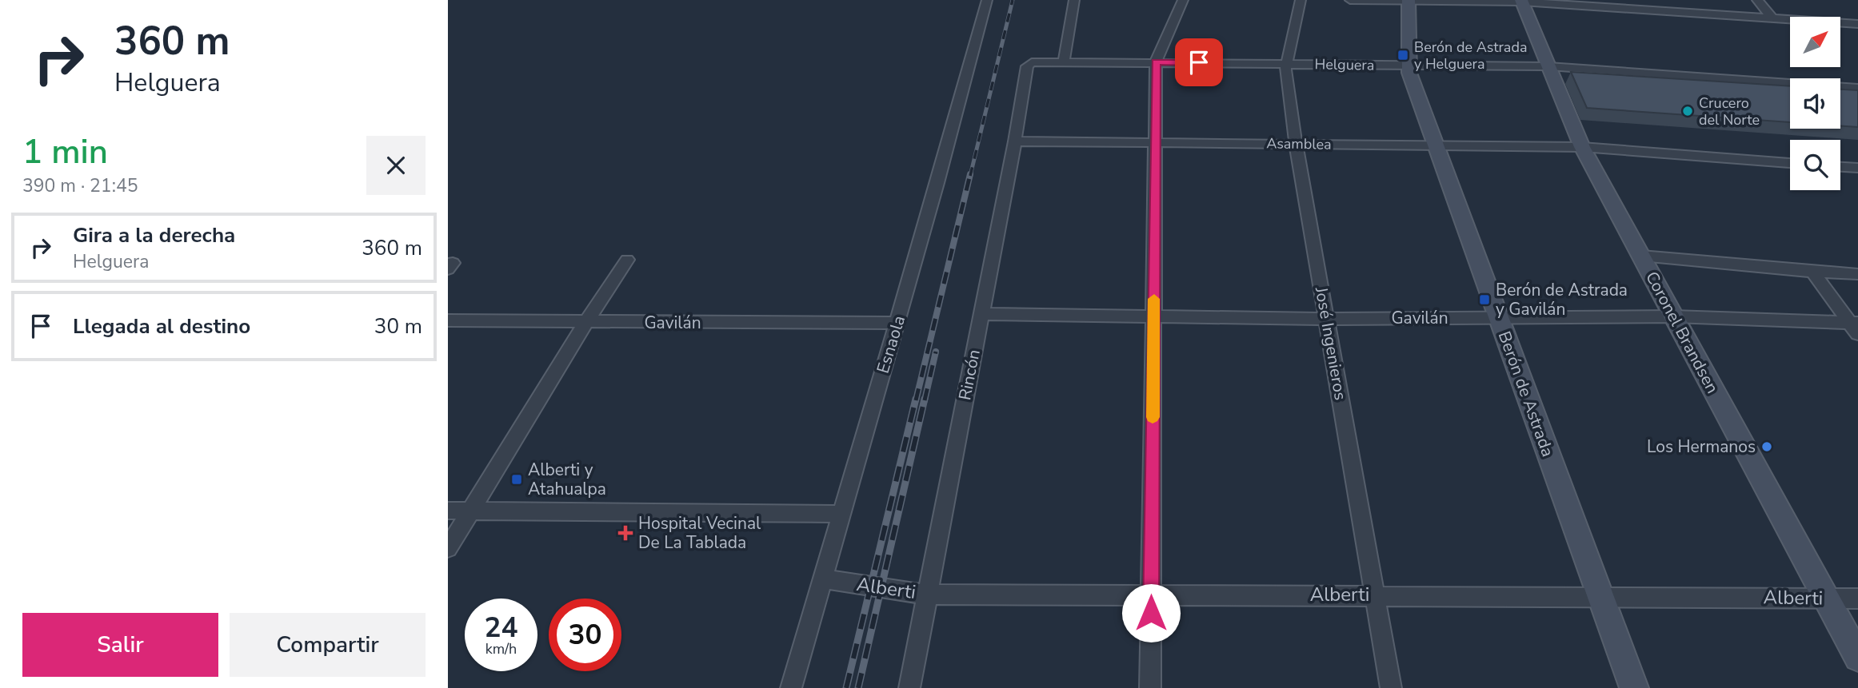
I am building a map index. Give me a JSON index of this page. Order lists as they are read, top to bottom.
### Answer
{
  "streets": {
    "street": [
      "Helguera",
      "Asamblea",
      "Gavilán",
      "Coronel Brandsen",
      "José Ingenieros",
      "Esnaola",
      "Rincón",
      "Berón de Astrada",
      "Alberti"
    ]
  },
  "crossings": [
    ["Helguera", "Coronel Brandsen"],
    ["Helguera", "José Ingenieros"],
    ["Helguera", "Rincón"],
    ["Helguera", "Berón de Astrada"],
    ["Asamblea", "Coronel Brandsen"],
    ["Asamblea", "José Ingenieros"],
    ["Asamblea", "Rincón"],
    ["Asamblea", "Berón de Astrada"],
    ["Gavilán", "Coronel Brandsen"],
    ["Gavilán", "José Ingenieros"],
    ["Gavilán", "Esnaola"],
    ["Gavilán", "Rincón"],
    ["Gavilán", "Berón de Astrada"],
    ["Coronel Brandsen", "Alberti"],
    ["José Ingenieros", "Alberti"],
    ["Esnaola", "Alberti"],
    ["Rincón", "Alberti"],
    ["Berón de Astrada", "Alberti"]
  ],
  "places": {
    "transit": ["Berón de Astrada y Helguera", "Berón de Astrada y Gavilán", "Alberti y Atahualpa"],
    "other": ["Crucero del Norte", "Los Hermanos"],
    "health": ["Hospital Vecinal De La Tablada"]
  },
  "north": "top right",
  "page": {
    "turn": ["360 m", "Helguera"],
    "heading": ["1 min", "390 m · 21:45"],
    "list": [
      {
        "name": "Gira a la derecha",
        "note": "Helguera",
        "value": "360 m"
      },
      {
        "name": "Llegada al destino",
        "value": "30 m"
      }
    ],
    "speed": "24 km/h",
    "limit": "30",
    "buttons": ["Salir", "Compartir"]
  }
}
